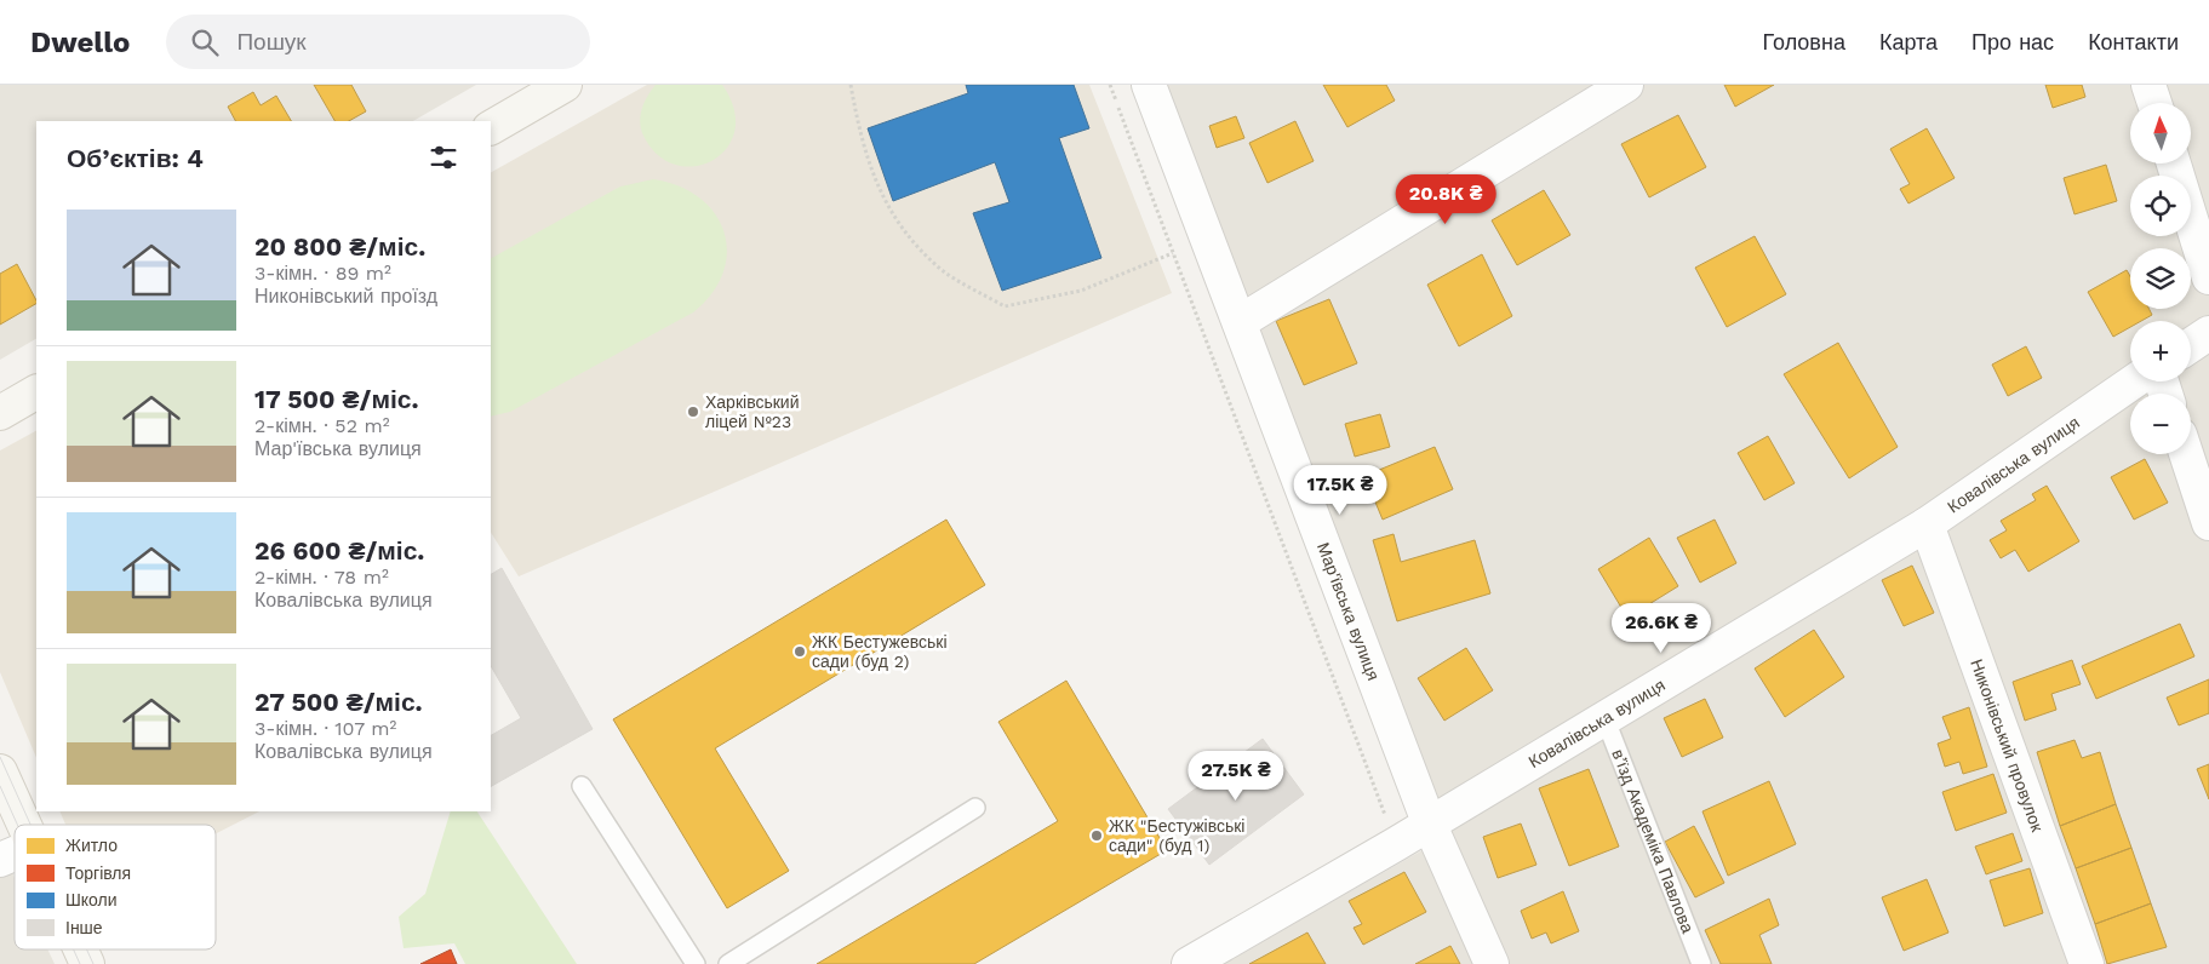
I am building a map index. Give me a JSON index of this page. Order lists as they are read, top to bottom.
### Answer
{
  "streets": {
    "street": ["Ковалівська вулиця", "Мар'ївська вулиця", "Никонівський провулок"],
    "lane": ["в’їзд Академіка Павлова"]
  },
  "crossings": [
    ["Ковалівська вулиця", "Мар'ївська вулиця"],
    ["Ковалівська вулиця", "Никонівський провулок"],
    ["Ковалівська вулиця", "в’їзд Академіка Павлова"]
  ],
  "places": ["Харківський ліцей №23", "ЖК Бестужевські сади (буд 2)", "ЖК \"Бестужівські сади\" (буд 1)"],
  "legend": [
    "Житло",
    "Торгівля",
    "Школи",
    "Інше"
  ],
  "north": "top",
  "page": {
    "header": "Dwello",
    "search": "Пошук",
    "nav": [
      "Головна",
      "Карта",
      "Про нас",
      "Контакти"
    ],
    "map_buttons": ["+", "−"],
    "heading": "Об’єктів: 4",
    "price": [
      "20.8K ₴",
      "17.5K ₴",
      "26.6K ₴",
      "27.5K ₴"
    ],
    "list": [
      {
        "name": "20 800 ₴/міс.",
        "note": "3-кімн. · 89 m² · Никонівський проїзд"
      },
      {
        "name": "17 500 ₴/міс.",
        "note": "2-кімн. · 52 m² · Мар'ївська вулиця"
      },
      {
        "name": "26 600 ₴/міс.",
        "note": "2-кімн. · 78 m² · Ковалівська вулиця"
      },
      {
        "name": "27 500 ₴/міс.",
        "note": "3-кімн. · 107 m² · Ковалівська вулиця"
      }
    ]
  }
}
